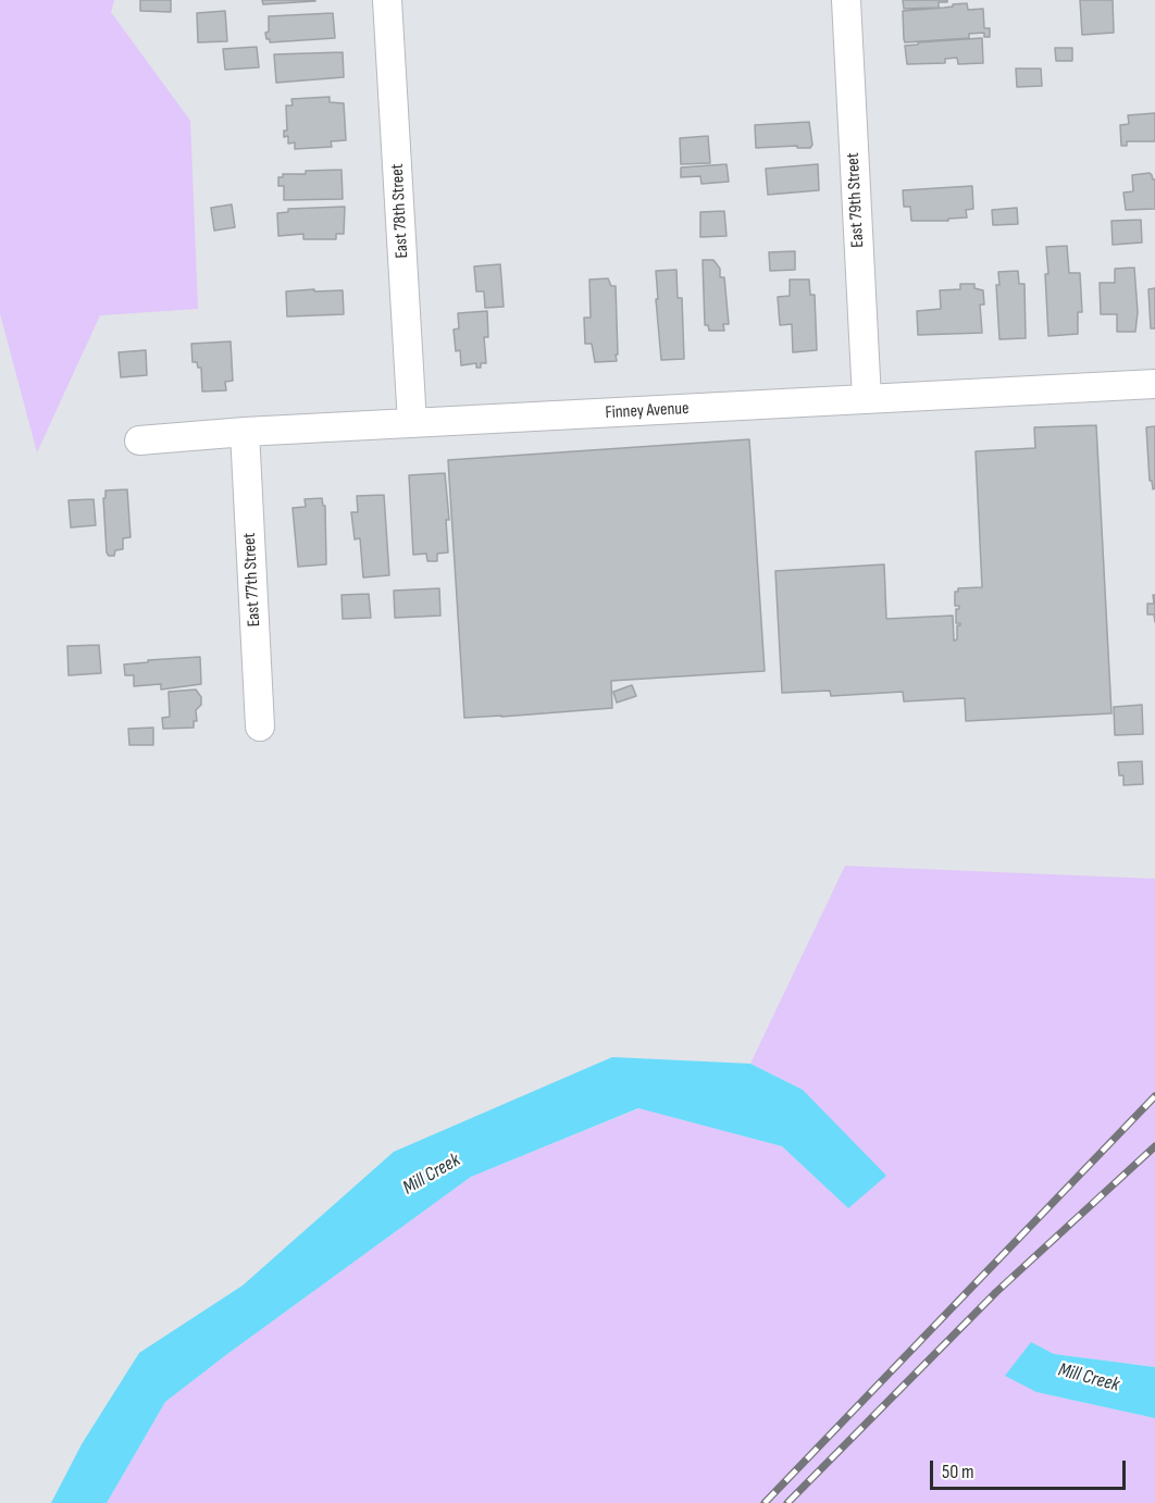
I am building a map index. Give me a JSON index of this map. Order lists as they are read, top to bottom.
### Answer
{
  "streets": {
    "street": [
      "East 79th Street",
      "East 78th Street",
      "Finney Avenue",
      "East 77th Street"
    ]
  },
  "crossings": [
    ["East 79th Street", "Finney Avenue"],
    ["East 78th Street", "Finney Avenue"],
    ["Finney Avenue", "East 77th Street"]
  ],
  "water": ["Mill Creek"],
  "scale_bar": "50 m"
}
